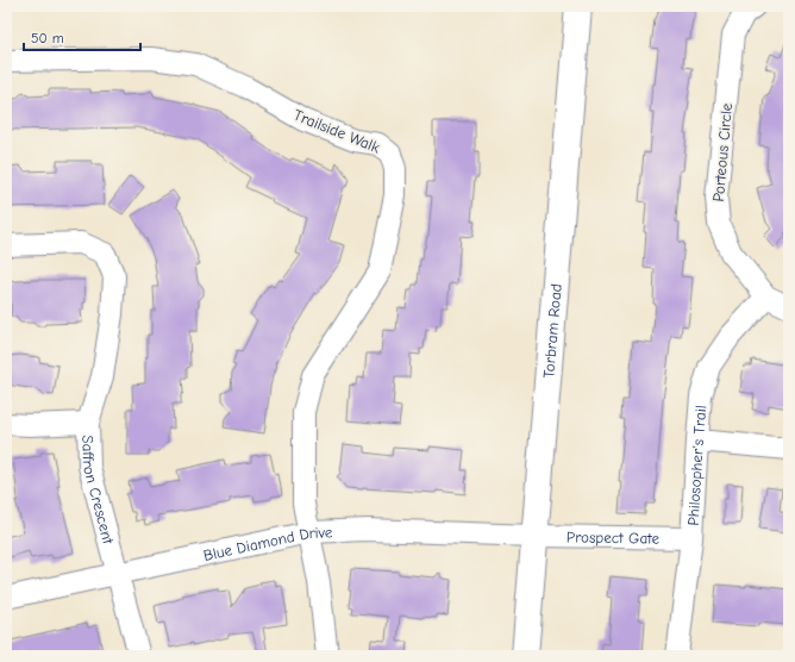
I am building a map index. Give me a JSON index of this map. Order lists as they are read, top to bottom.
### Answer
{
  "streets": {
    "main road": ["Torbram Road"],
    "street": [
      "Trailside Walk",
      "Porteous Circle",
      "Philosopher's Trail",
      "Saffron Crescent",
      "Prospect Gate",
      "Blue Diamond Drive"
    ]
  },
  "crossings": [
    ["Trailside Walk", "Blue Diamond Drive"],
    ["Porteous Circle", "Philosopher's Trail"],
    ["Torbram Road", "Prospect Gate"],
    ["Torbram Road", "Blue Diamond Drive"],
    ["Philosopher's Trail", "Prospect Gate"],
    ["Saffron Crescent", "Blue Diamond Drive"],
    ["Prospect Gate", "Blue Diamond Drive"]
  ],
  "scale_bar": "50 m"
}
